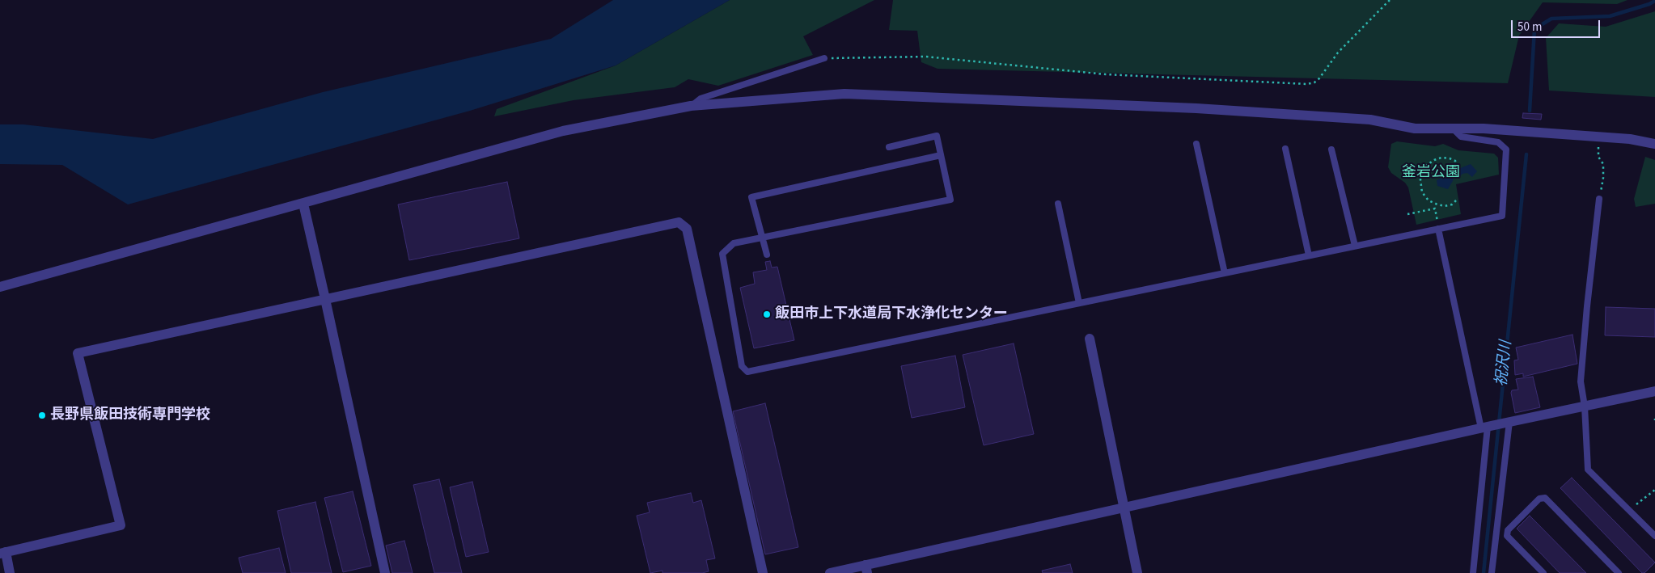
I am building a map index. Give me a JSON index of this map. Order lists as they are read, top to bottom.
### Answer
{
  "water": ["祝沢川"],
  "parks": ["釜岩公園"],
  "places": ["飯田市上下水道局下水浄化センター", "長野県飯田技術専門学校"],
  "scale_bar": "50 m"
}
